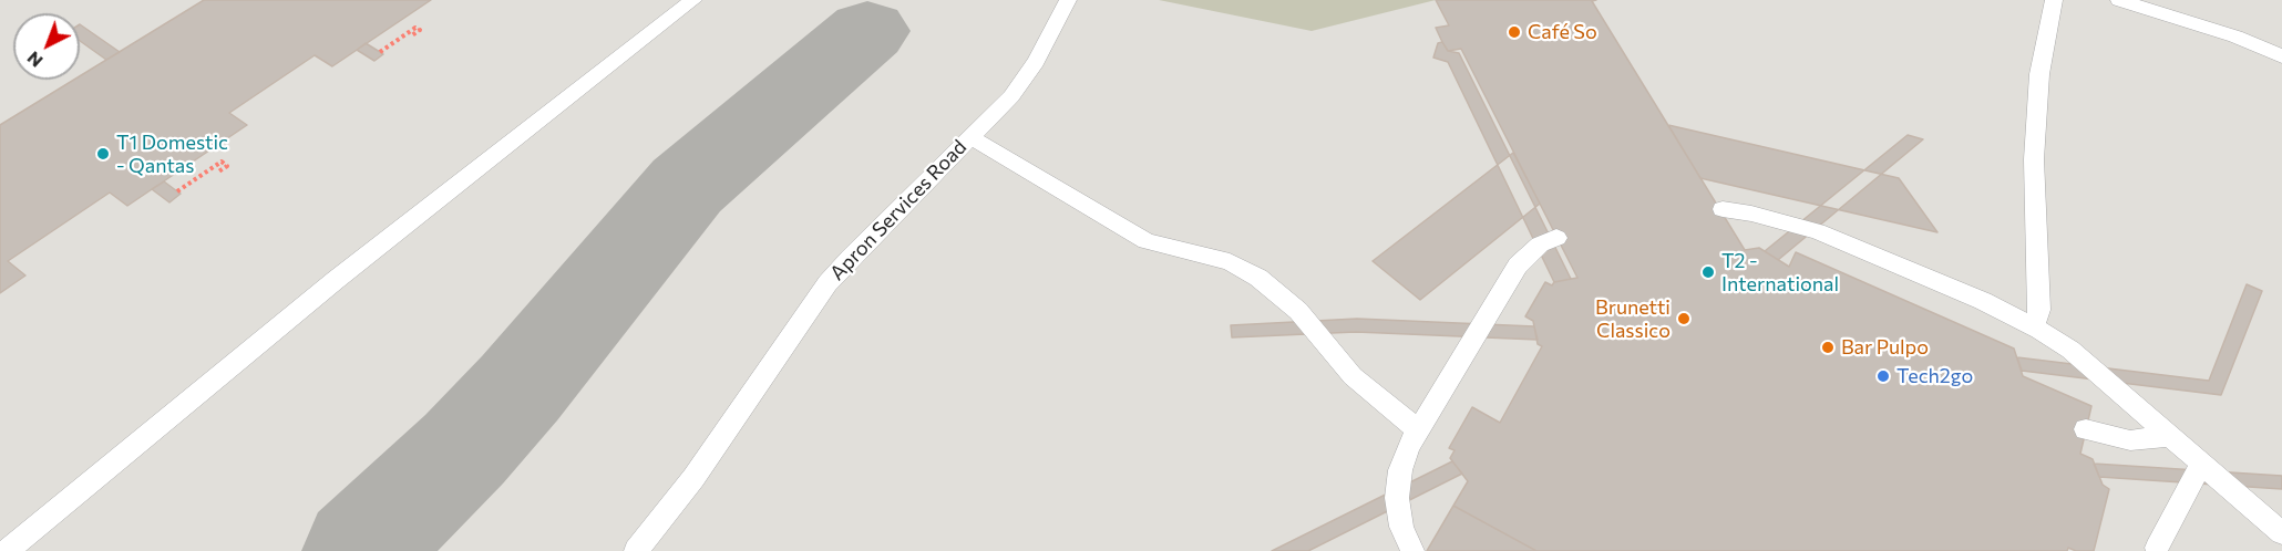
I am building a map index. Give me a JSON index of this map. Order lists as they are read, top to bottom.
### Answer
{
  "streets": {
    "lane": ["Apron Services Road"]
  },
  "places": [
    "Café So",
    "T1 Domestic - Qantas",
    "T2 - International",
    "Brunetti Classico",
    "Bar Pulpo",
    "Tech2go"
  ],
  "north": "bottom left"
}
